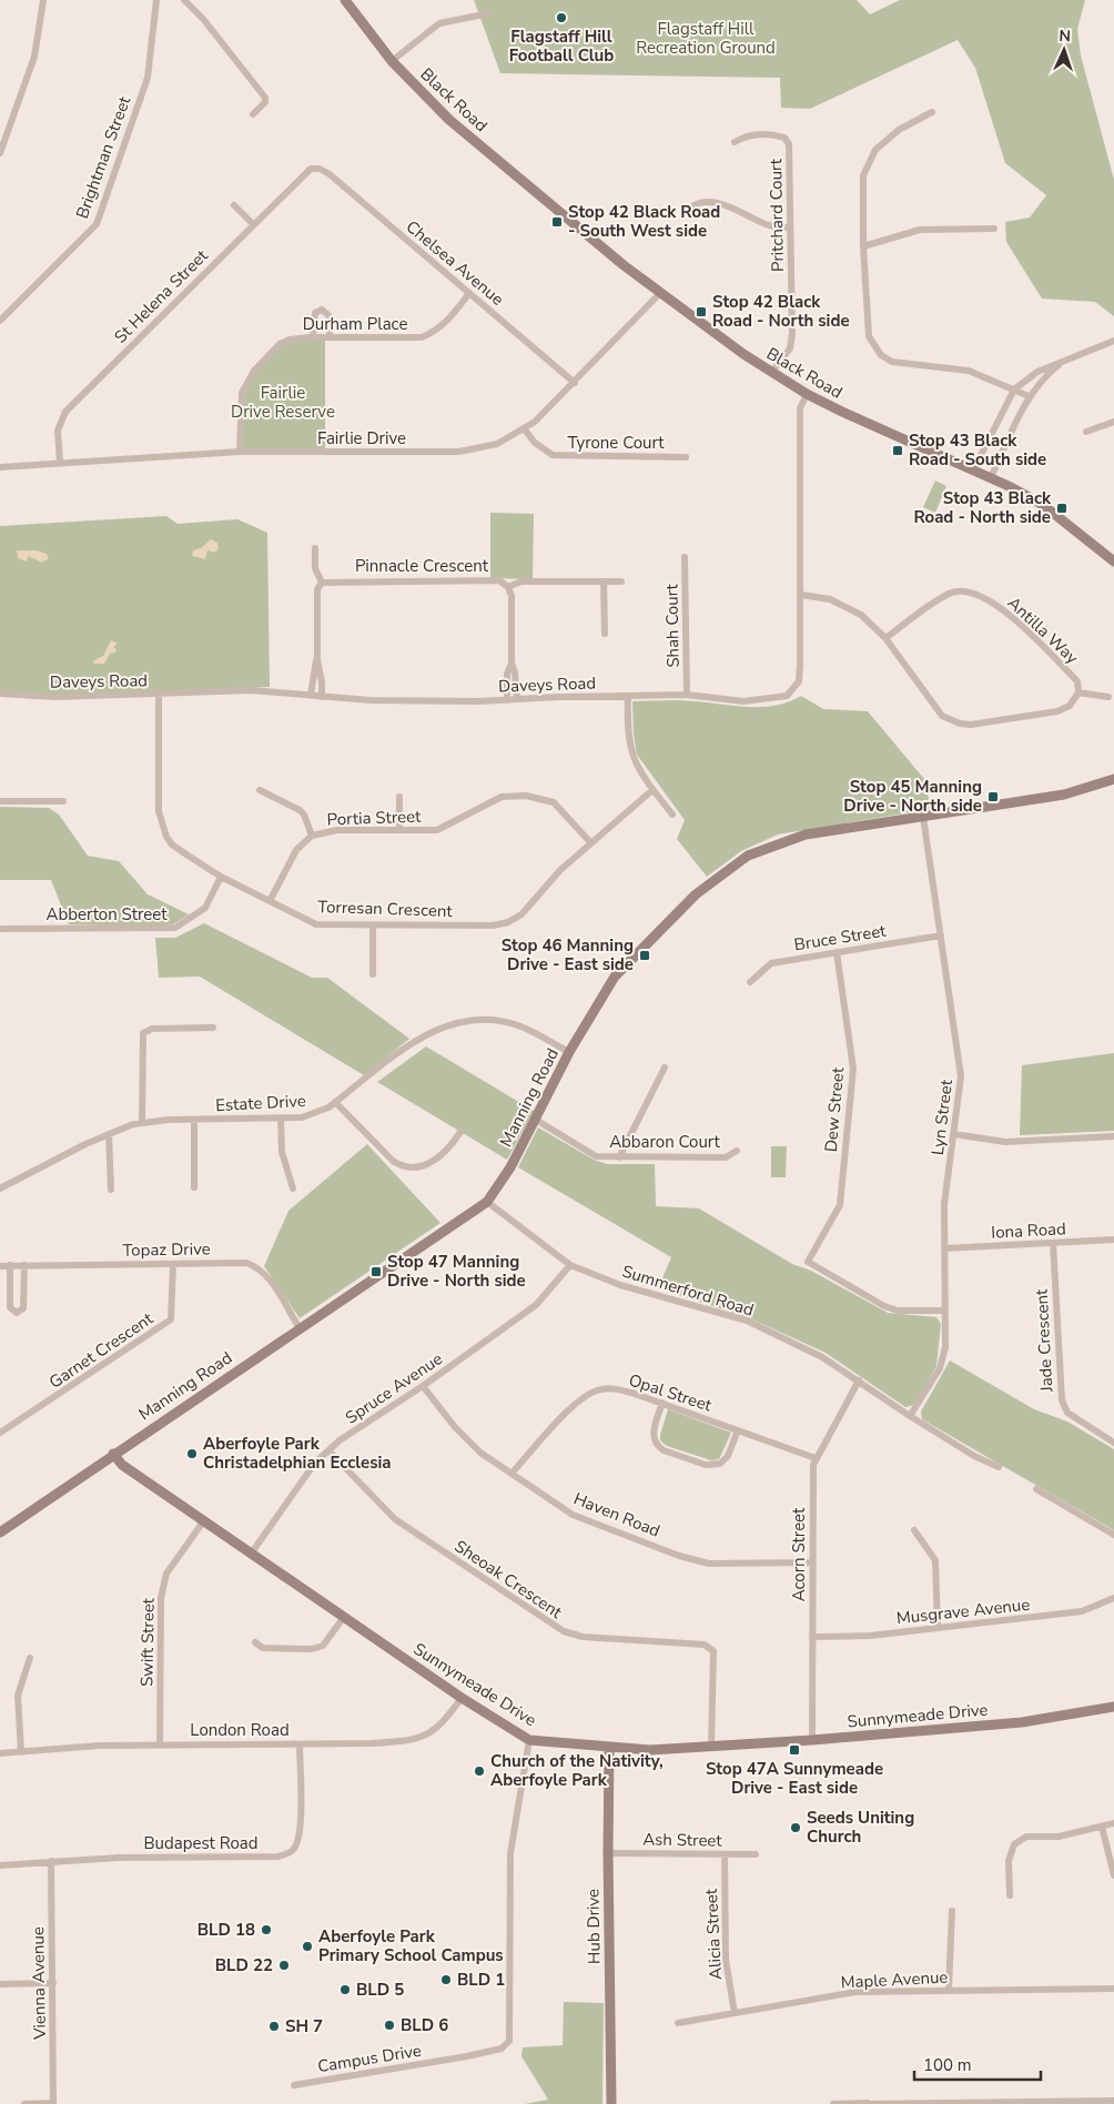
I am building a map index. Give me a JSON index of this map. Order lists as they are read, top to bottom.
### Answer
{
  "streets": {
    "street": [
      "Black Road",
      "Brightman Street",
      "Pritchard Court",
      "Chelsea Avenue",
      "St Helena Street",
      "Durham Place",
      "Fairlie Drive",
      "Tyrone Court",
      "Pinnacle Crescent",
      "Shah Court",
      "Antilla Way",
      "Daveys Road",
      "Portia Street",
      "Torresan Crescent",
      "Abberton Street",
      "Bruce Street",
      "Manning Road",
      "Estate Drive",
      "Dew Street",
      "Lyn Street",
      "Abbaron Court",
      "Iona Road",
      "Topaz Drive",
      "Summerford Road",
      "Jade Crescent",
      "Garnet Crescent",
      "Spruce Avenue",
      "Opal Street",
      "Haven Road",
      "Acorn Street",
      "Sheoak Crescent",
      "Musgrave Avenue",
      "Swift Street",
      "Sunnymeade Drive",
      "London Road",
      "Ash Street",
      "Budapest Road",
      "Hub Drive",
      "Alicia Street",
      "Maple Avenue",
      "Vienna Avenue",
      "Campus Drive"
    ]
  },
  "crossings": [
    ["Black Road", "Pritchard Court"],
    ["Black Road", "Fairlie Drive"],
    ["Black Road", "Daveys Road"],
    ["Chelsea Avenue", "St Helena Street"],
    ["Chelsea Avenue", "Durham Place"],
    ["Chelsea Avenue", "Fairlie Drive"],
    ["St Helena Street", "Fairlie Drive"],
    ["Durham Place", "Fairlie Drive"],
    ["Fairlie Drive", "Tyrone Court"],
    ["Pinnacle Crescent", "Daveys Road"],
    ["Shah Court", "Daveys Road"],
    ["Daveys Road", "Torresan Crescent"],
    ["Portia Street", "Torresan Crescent"],
    ["Torresan Crescent", "Abberton Street"],
    ["Bruce Street", "Dew Street"],
    ["Bruce Street", "Lyn Street"],
    ["Manning Road", "Estate Drive"],
    ["Manning Road", "Lyn Street"],
    ["Manning Road", "Abbaron Court"],
    ["Manning Road", "Topaz Drive"],
    ["Manning Road", "Summerford Road"],
    ["Manning Road", "Sunnymeade Drive"],
    ["Dew Street", "Lyn Street"],
    ["Lyn Street", "Iona Road"],
    ["Lyn Street", "Summerford Road"],
    ["Iona Road", "Jade Crescent"],
    ["Topaz Drive", "Garnet Crescent"],
    ["Summerford Road", "Spruce Avenue"],
    ["Summerford Road", "Acorn Street"],
    ["Spruce Avenue", "Haven Road"],
    ["Spruce Avenue", "Sheoak Crescent"],
    ["Spruce Avenue", "Sunnymeade Drive"],
    ["Opal Street", "Haven Road"],
    ["Opal Street", "Acorn Street"],
    ["Haven Road", "Acorn Street"],
    ["Acorn Street", "Musgrave Avenue"],
    ["Acorn Street", "Sunnymeade Drive"],
    ["Sheoak Crescent", "Sunnymeade Drive"],
    ["Swift Street", "Sunnymeade Drive"],
    ["Swift Street", "London Road"],
    ["Sunnymeade Drive", "London Road"],
    ["Sunnymeade Drive", "Hub Drive"],
    ["Sunnymeade Drive", "Campus Drive"],
    ["London Road", "Budapest Road"],
    ["Ash Street", "Hub Drive"],
    ["Ash Street", "Alicia Street"],
    ["Budapest Road", "Vienna Avenue"],
    ["Alicia Street", "Maple Avenue"]
  ],
  "parks": ["Flagstaff Hill Recreation Ground", "Fairlie Drive Reserve"],
  "places": {
    "other": [
      "Flagstaff Hill Football Club",
      "Aberfoyle Park Christadelphian Ecclesia",
      "Church of the Nativity, Aberfoyle Park",
      "Seeds Uniting Church",
      "BLD 18",
      "Aberfoyle Park Primary School Campus",
      "BLD 22",
      "BLD 1",
      "BLD 5",
      "BLD 6",
      "SH 7"
    ],
    "transit": [
      "Stop 42 Black Road - South West side",
      "Stop 42 Black Road - North side",
      "Stop 43 Black Road - South side",
      "Stop 43 Black Road - North side",
      "Stop 45 Manning Drive - North side",
      "Stop 46 Manning Drive - East side",
      "Stop 47 Manning Drive - North side",
      "Stop 47A Sunnymeade Drive - East side"
    ]
  },
  "scale_bar": "100 m",
  "north": "top"
}
